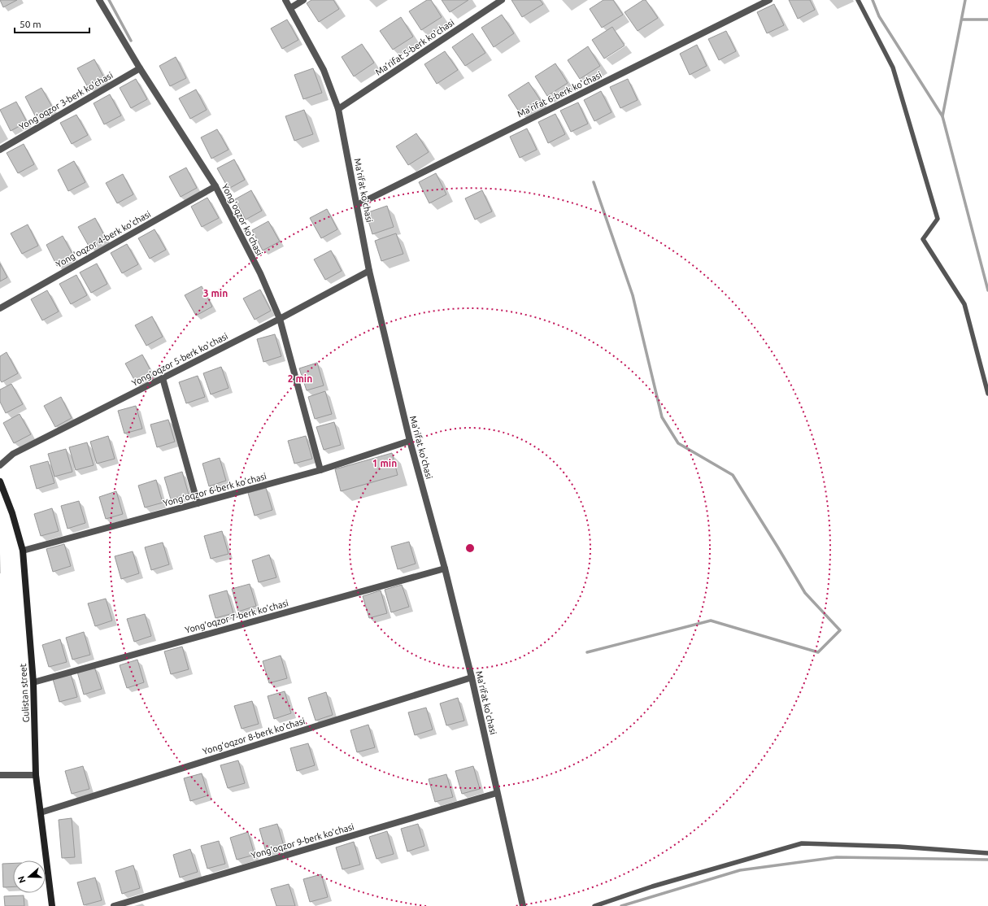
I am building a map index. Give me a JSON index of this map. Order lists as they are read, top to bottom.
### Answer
{
  "streets": {
    "main road": ["Gulistan street"],
    "street": [
      "Ma’rifat 5-berk ko'chasi",
      "Ma’rifat 6-berk ko'chasi",
      "Yong‘oqzor 3-berk ko'chasi",
      "Ma'rifat ko'chasi",
      "Yong'oqzor ko'chasi",
      "Yong‘oqzor 4-berk ko'chasi",
      "Yong‘oqzor 5-berk ko'chasi",
      "Yong‘oqzor 6-berk ko'chasi",
      "Yong‘oqzor 7-berk ko'chasi",
      "Yong‘oqzor 8-berk ko'chasi",
      "Yong‘oqzor 9-berk ko'chasi"
    ]
  },
  "crossings": [
    ["Ma’rifat 5-berk ko'chasi", "Ma'rifat ko'chasi"],
    ["Ma’rifat 6-berk ko'chasi", "Ma'rifat ko'chasi"],
    ["Yong‘oqzor 3-berk ko'chasi", "Yong'oqzor ko'chasi"],
    ["Ma'rifat ko'chasi", "Yong‘oqzor 5-berk ko'chasi"],
    ["Ma'rifat ko'chasi", "Yong‘oqzor 6-berk ko'chasi"],
    ["Ma'rifat ko'chasi", "Yong‘oqzor 7-berk ko'chasi"],
    ["Ma'rifat ko'chasi", "Yong‘oqzor 8-berk ko'chasi"],
    ["Ma'rifat ko'chasi", "Yong‘oqzor 9-berk ko'chasi"],
    ["Yong'oqzor ko'chasi", "Yong‘oqzor 4-berk ko'chasi"],
    ["Yong'oqzor ko'chasi", "Yong‘oqzor 5-berk ko'chasi"],
    ["Yong'oqzor ko'chasi", "Yong‘oqzor 6-berk ko'chasi"],
    ["Yong‘oqzor 6-berk ko'chasi", "Gulistan street"],
    ["Yong‘oqzor 7-berk ko'chasi", "Gulistan street"],
    ["Gulistan street", "Yong‘oqzor 8-berk ko'chasi"]
  ],
  "scale_bar": "50 m",
  "north": "left",
  "rings": ["3 min", "2 min", "1 min"]
}
